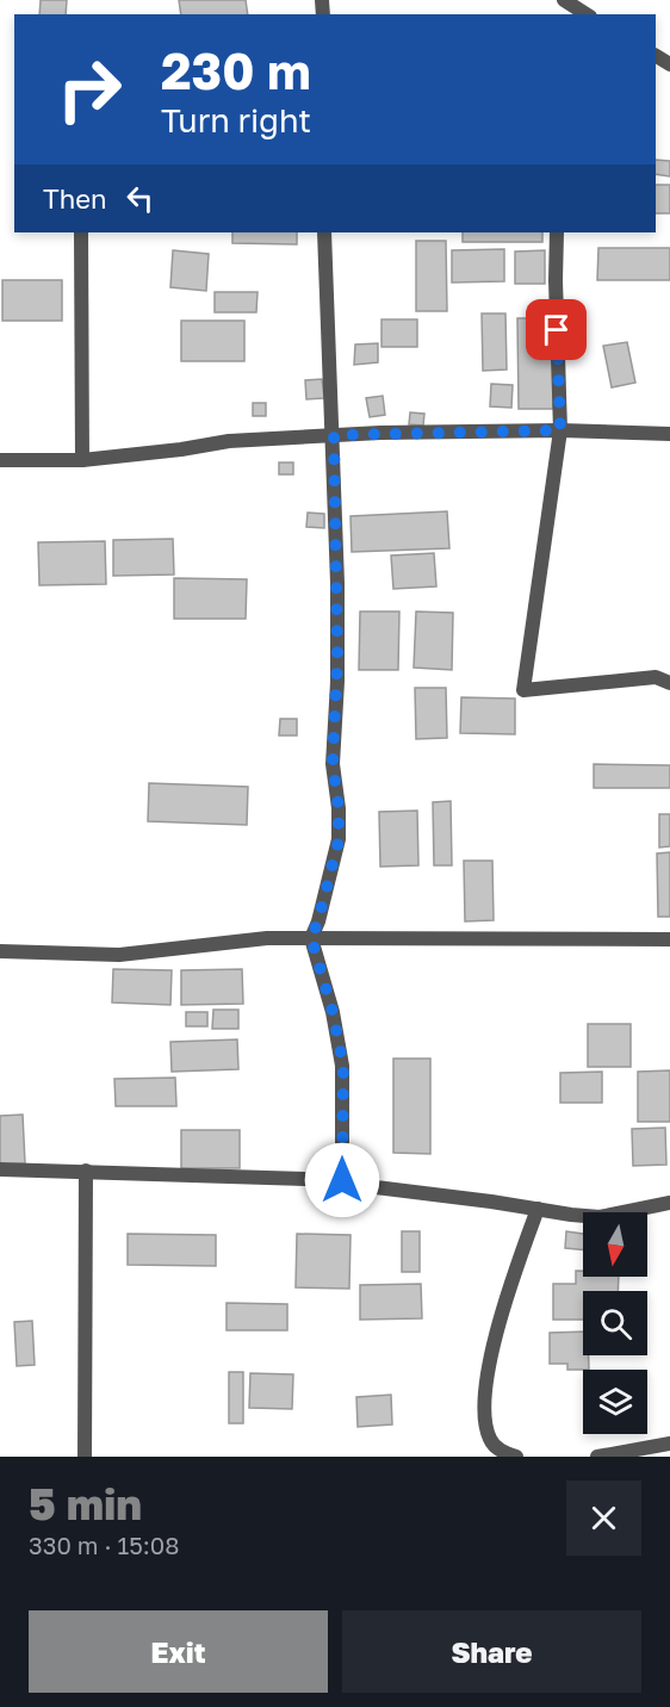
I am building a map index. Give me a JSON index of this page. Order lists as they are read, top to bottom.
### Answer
{
  "north": "bottom",
  "page": {
    "turn": ["230 m", "Turn right"],
    "then": "Then",
    "heading": ["5 min", "330 m · 15:08"],
    "buttons": ["Exit", "Share"]
  }
}
